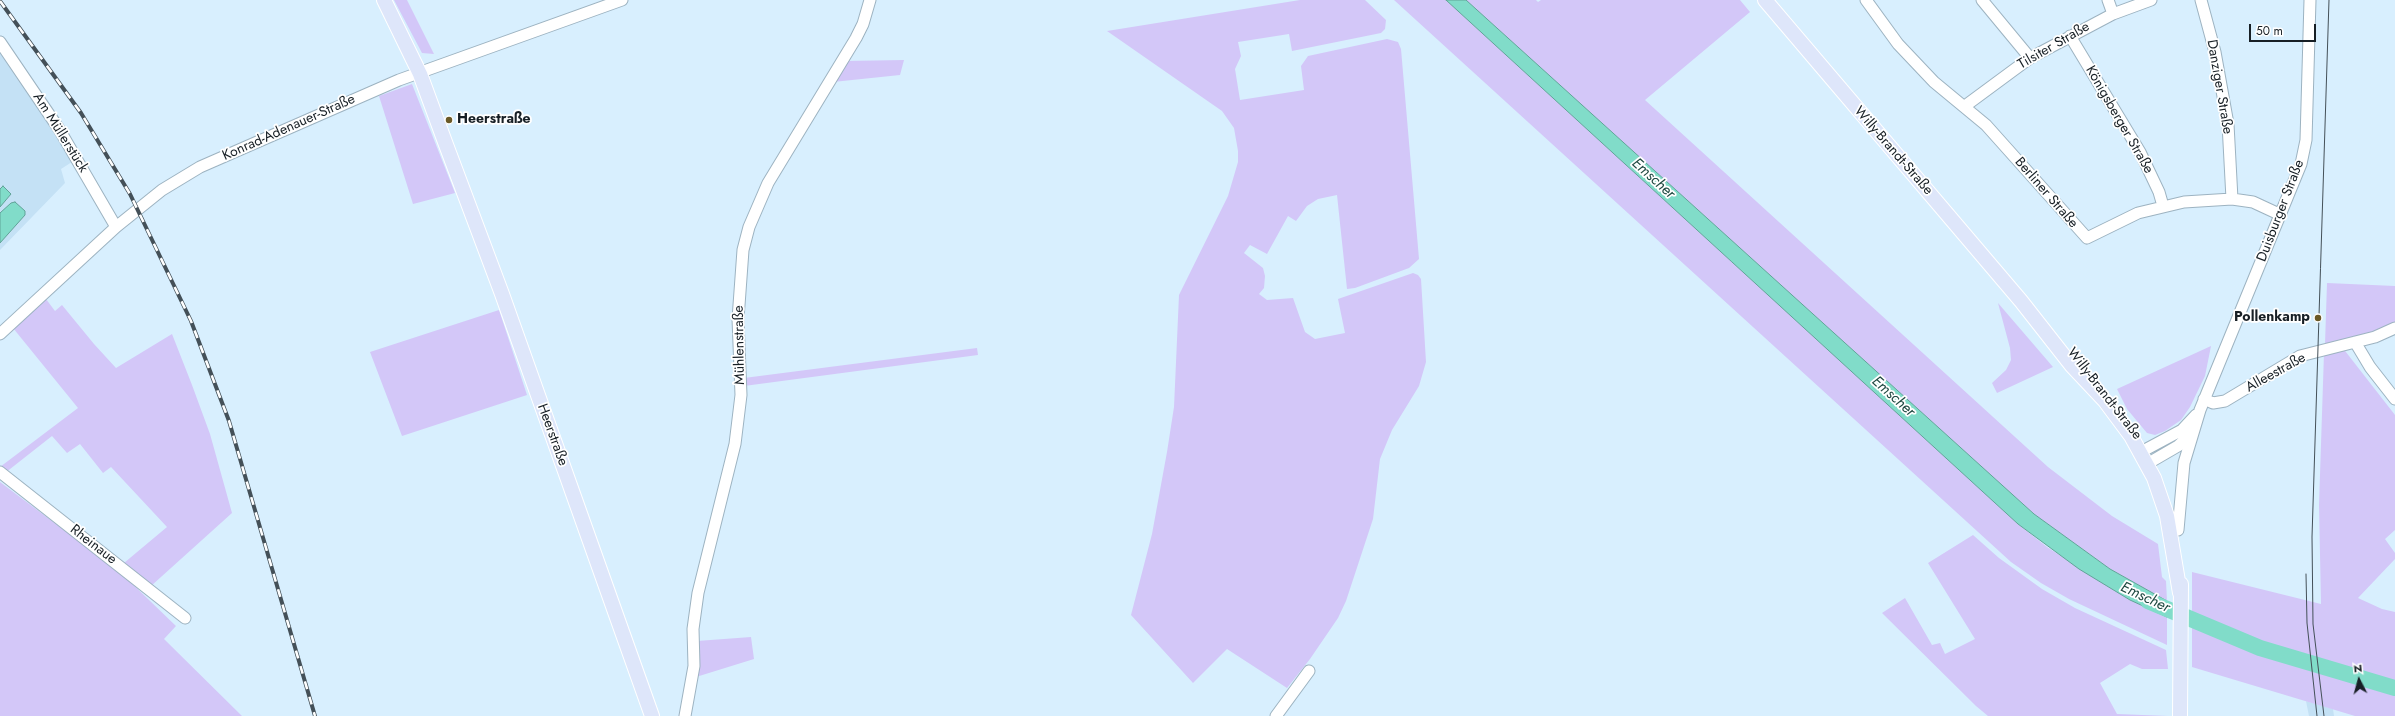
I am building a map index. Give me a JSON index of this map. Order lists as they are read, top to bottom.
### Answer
{
  "streets": {
    "main road": ["Willy-Brandt-Straße", "Heerstraße"],
    "street": [
      "Tilsiter Straße",
      "Danziger Straße",
      "Königsberger Straße",
      "Konrad-Adenauer-Straße",
      "Am Müllerstück",
      "Berliner Straße",
      "Duisburger Straße",
      "Mühlenstraße",
      "Alleestraße",
      "Rheinaue"
    ]
  },
  "crossings": [
    ["Tilsiter Straße", "Königsberger Straße"],
    ["Tilsiter Straße", "Berliner Straße"],
    ["Danziger Straße", "Berliner Straße"],
    ["Königsberger Straße", "Berliner Straße"],
    ["Konrad-Adenauer-Straße", "Am Müllerstück"],
    ["Konrad-Adenauer-Straße", "Heerstraße"],
    ["Willy-Brandt-Straße", "Duisburger Straße"],
    ["Berliner Straße", "Duisburger Straße"],
    ["Duisburger Straße", "Alleestraße"]
  ],
  "water": ["Emscher"],
  "places": ["Heerstraße", "Pollenkamp"],
  "scale_bar": "50 m",
  "north": "top"
}
